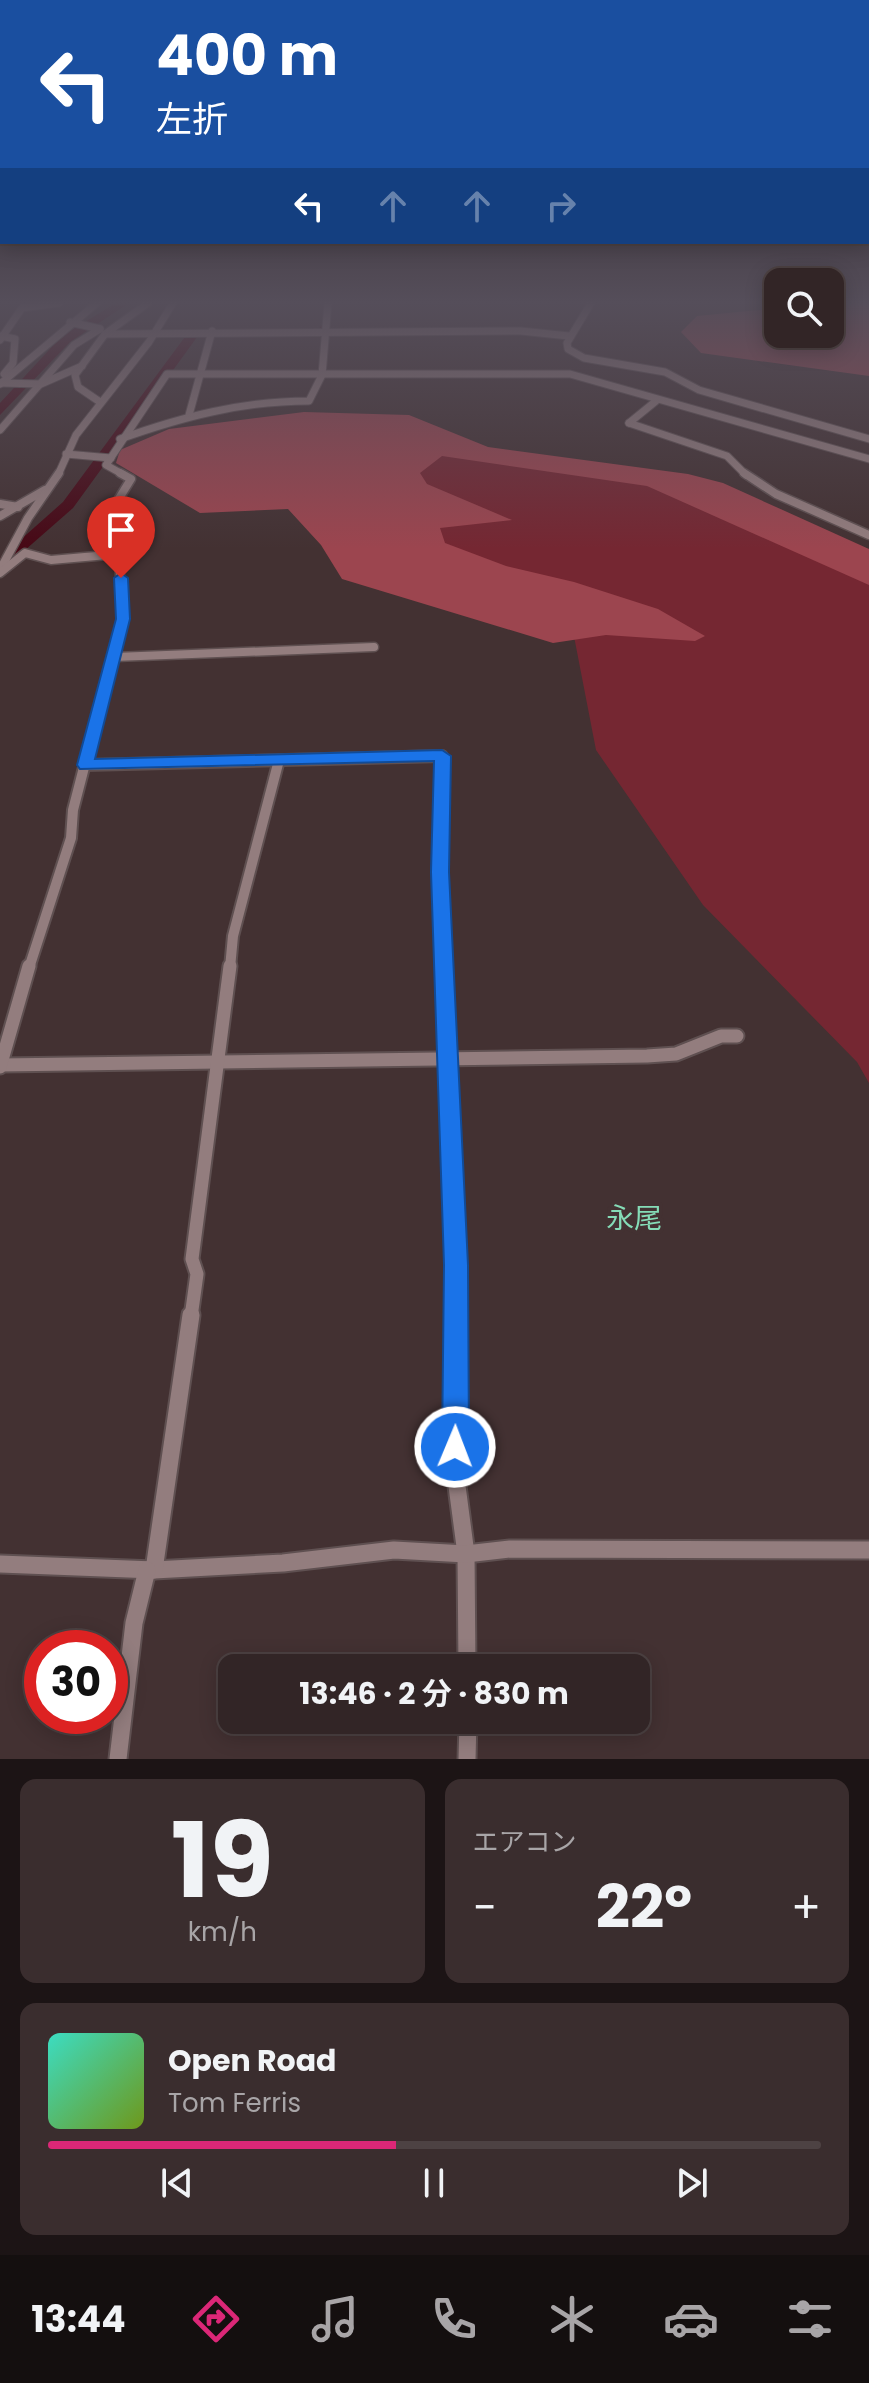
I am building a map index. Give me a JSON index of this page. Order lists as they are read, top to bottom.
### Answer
{
  "districts": ["永尾"],
  "page": {
    "turn": ["400 m", "左折"],
    "limit": "30",
    "trip": "13:46 · 2 分 · 830 m",
    "tile": [
      ["19", "km/h"],
      "エアコン"
    ],
    "heat": ["−", "22°", "+"],
    "song": ["Open Road", "Tom Ferris"],
    "tabs": "13:44"
  }
}
